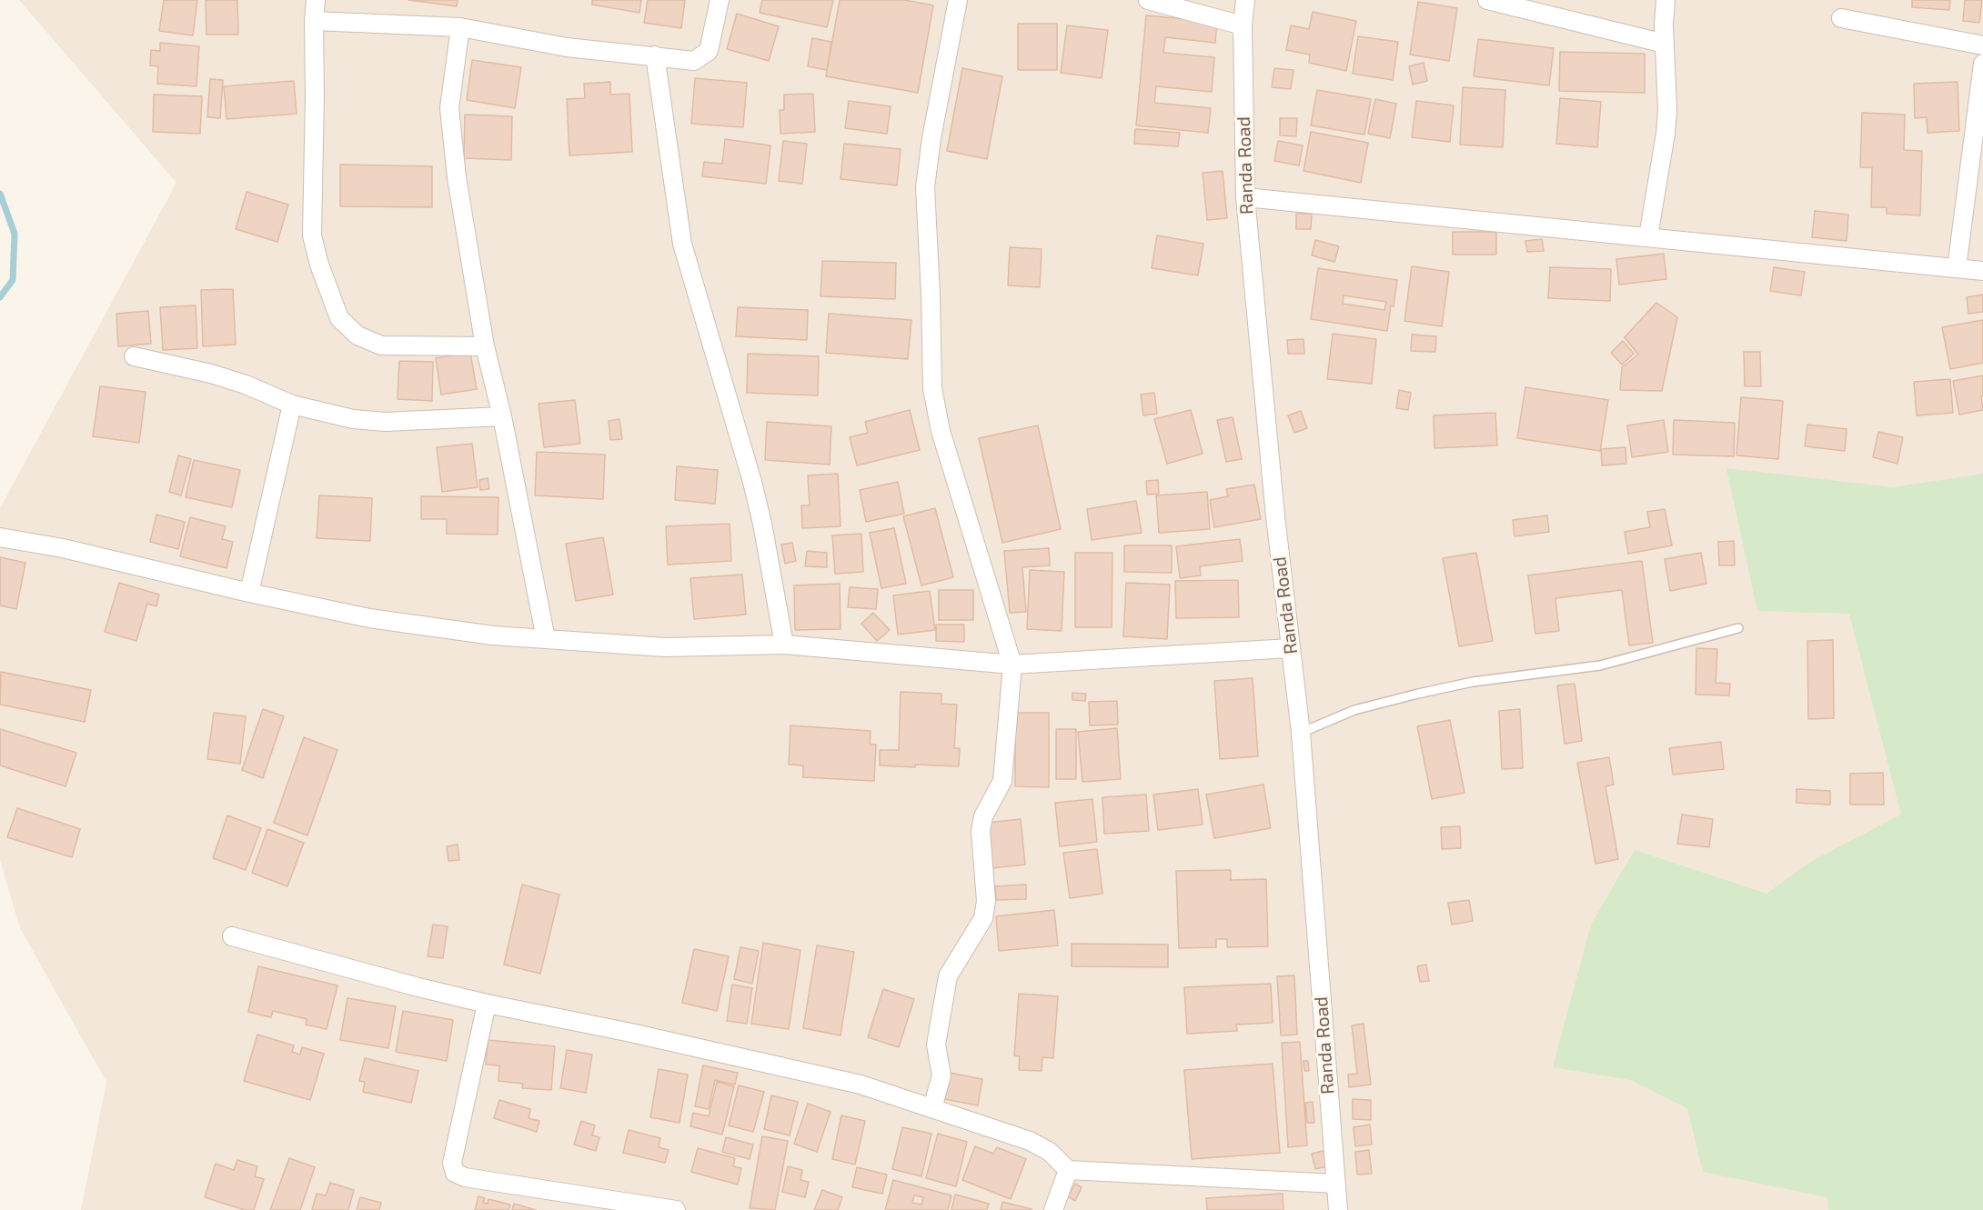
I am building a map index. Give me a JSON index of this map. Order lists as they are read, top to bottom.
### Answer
{
  "streets": {
    "street": ["Randa Road"]
  }
}
